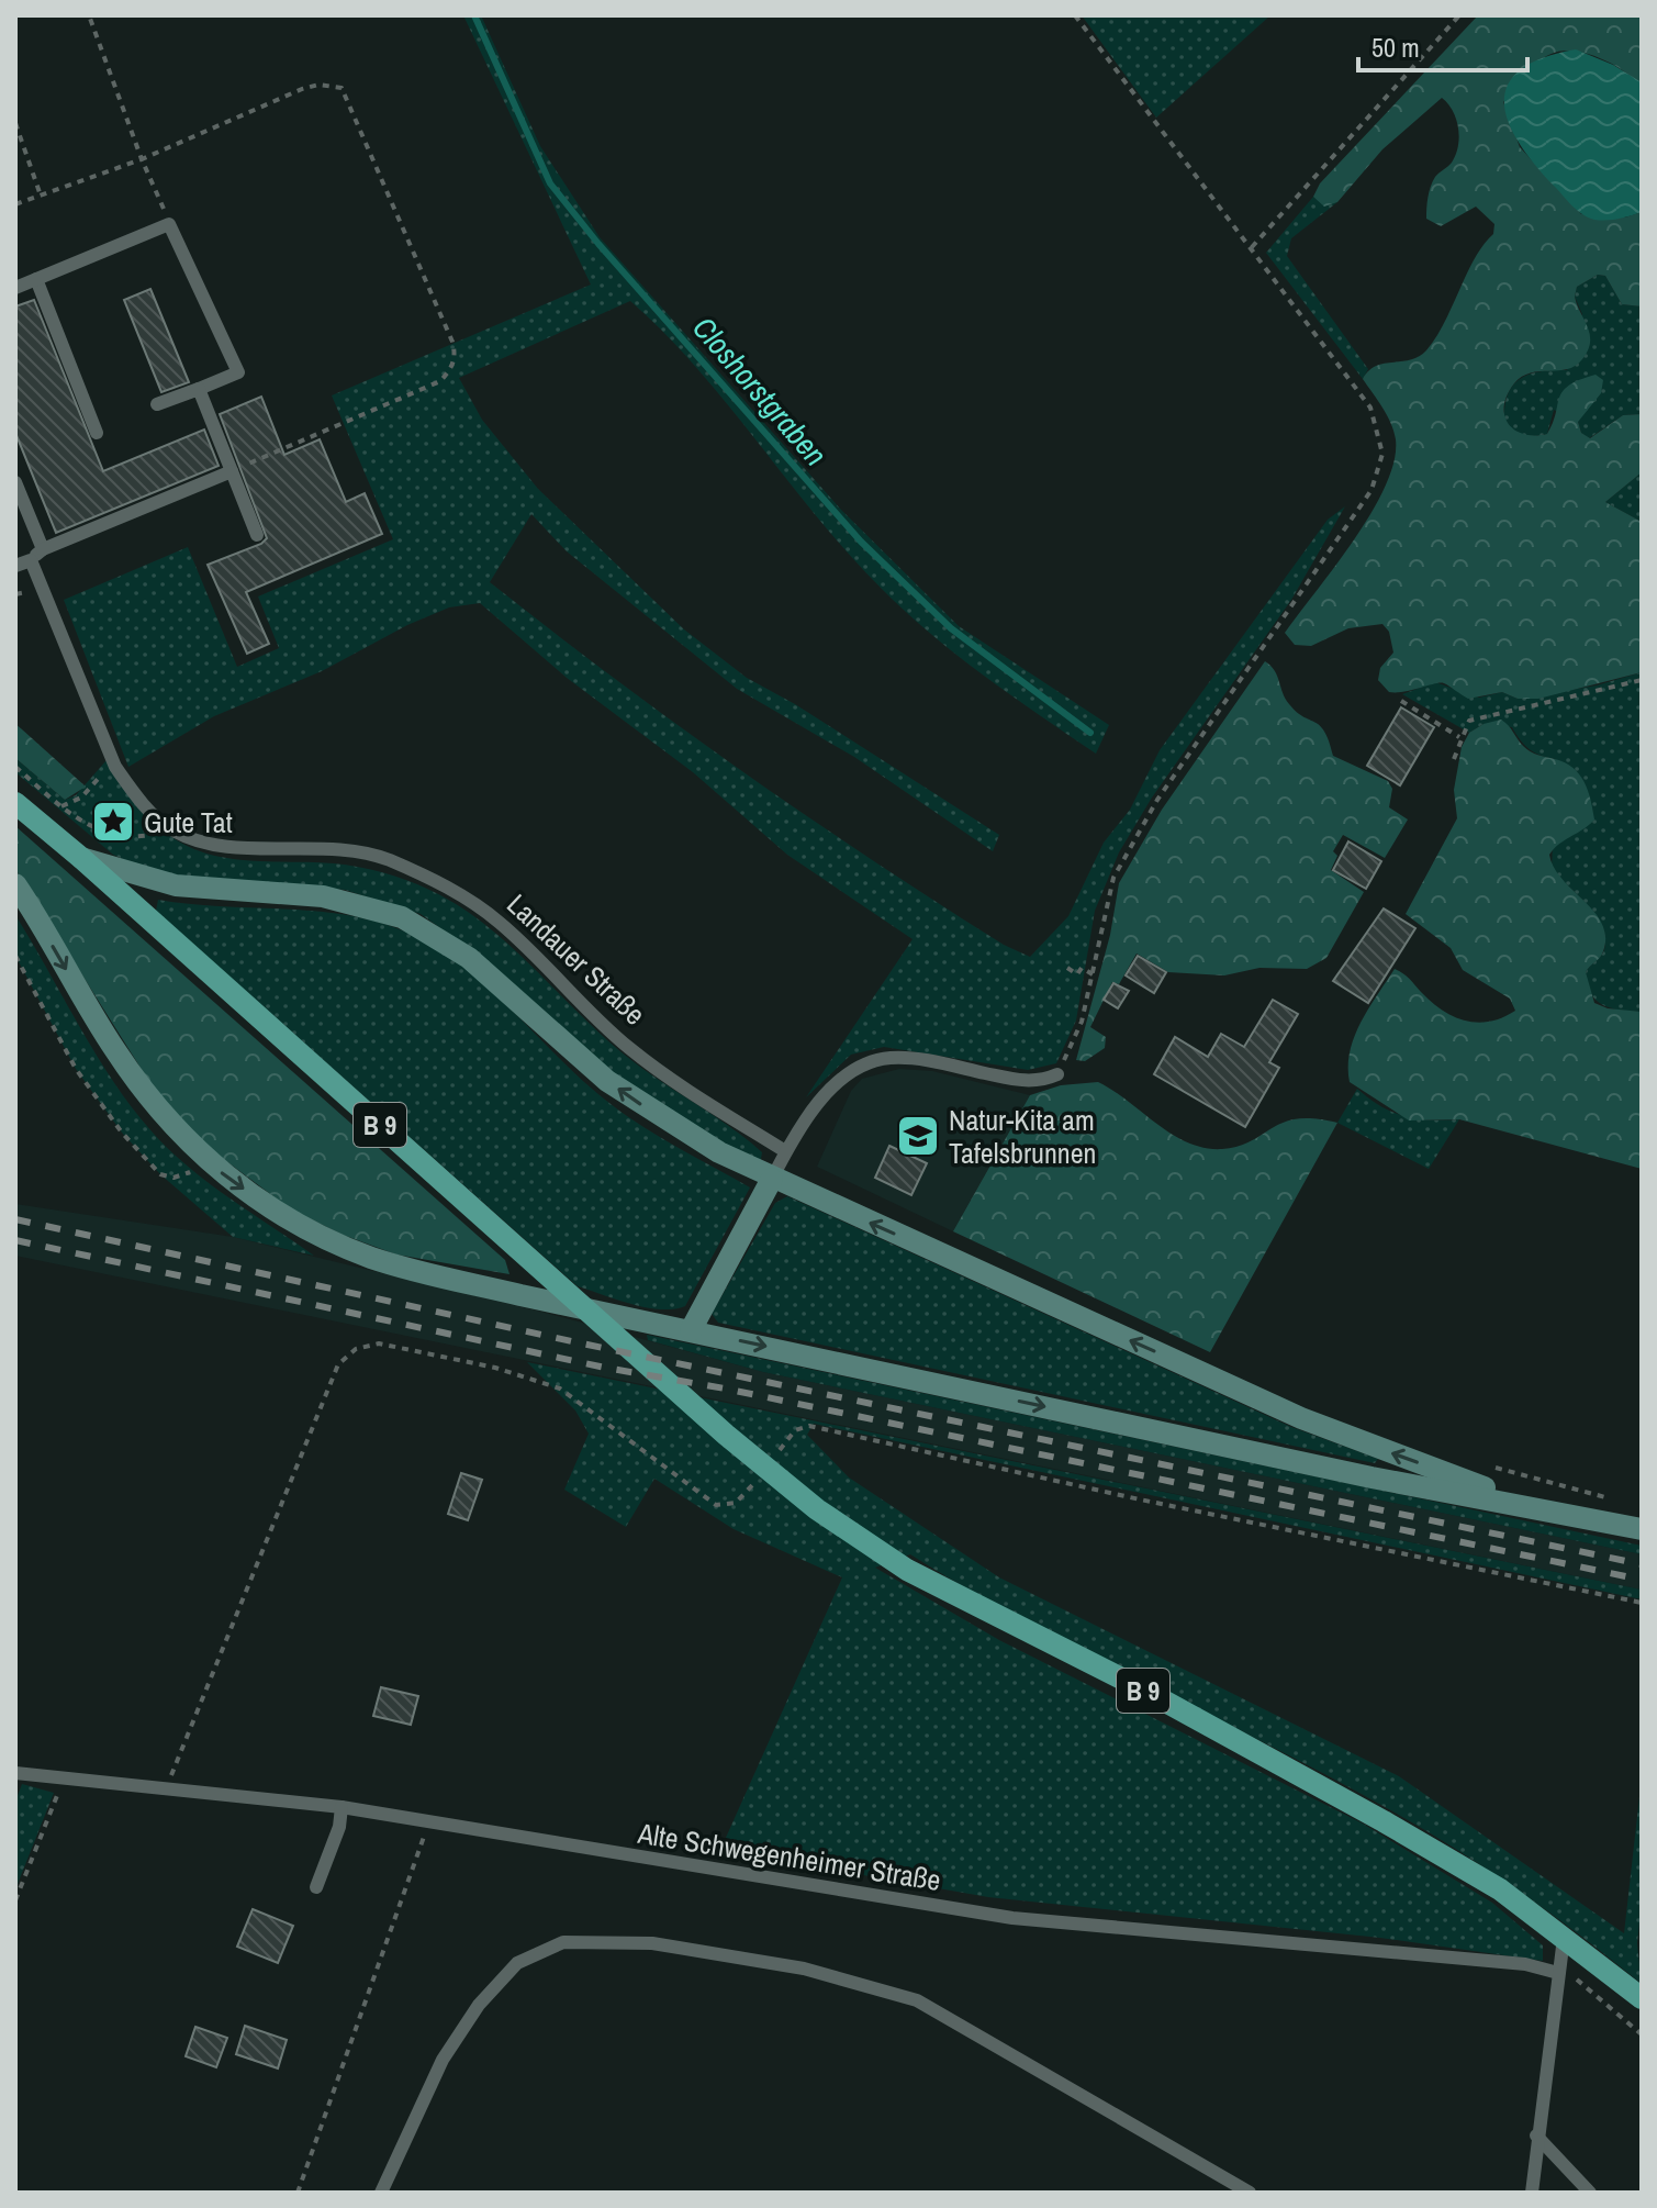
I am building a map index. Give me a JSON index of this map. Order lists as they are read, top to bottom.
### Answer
{
  "streets": {
    "main road": ["B 9"],
    "lane": ["Landauer Straße", "Alte Schwegenheimer Straße"]
  },
  "water": ["Closhorstgraben"],
  "places": {
    "place": ["Gute Tat"],
    "school or university": ["Natur-Kita am Tafelsbrunnen"]
  },
  "scale_bar": "50 m"
}
